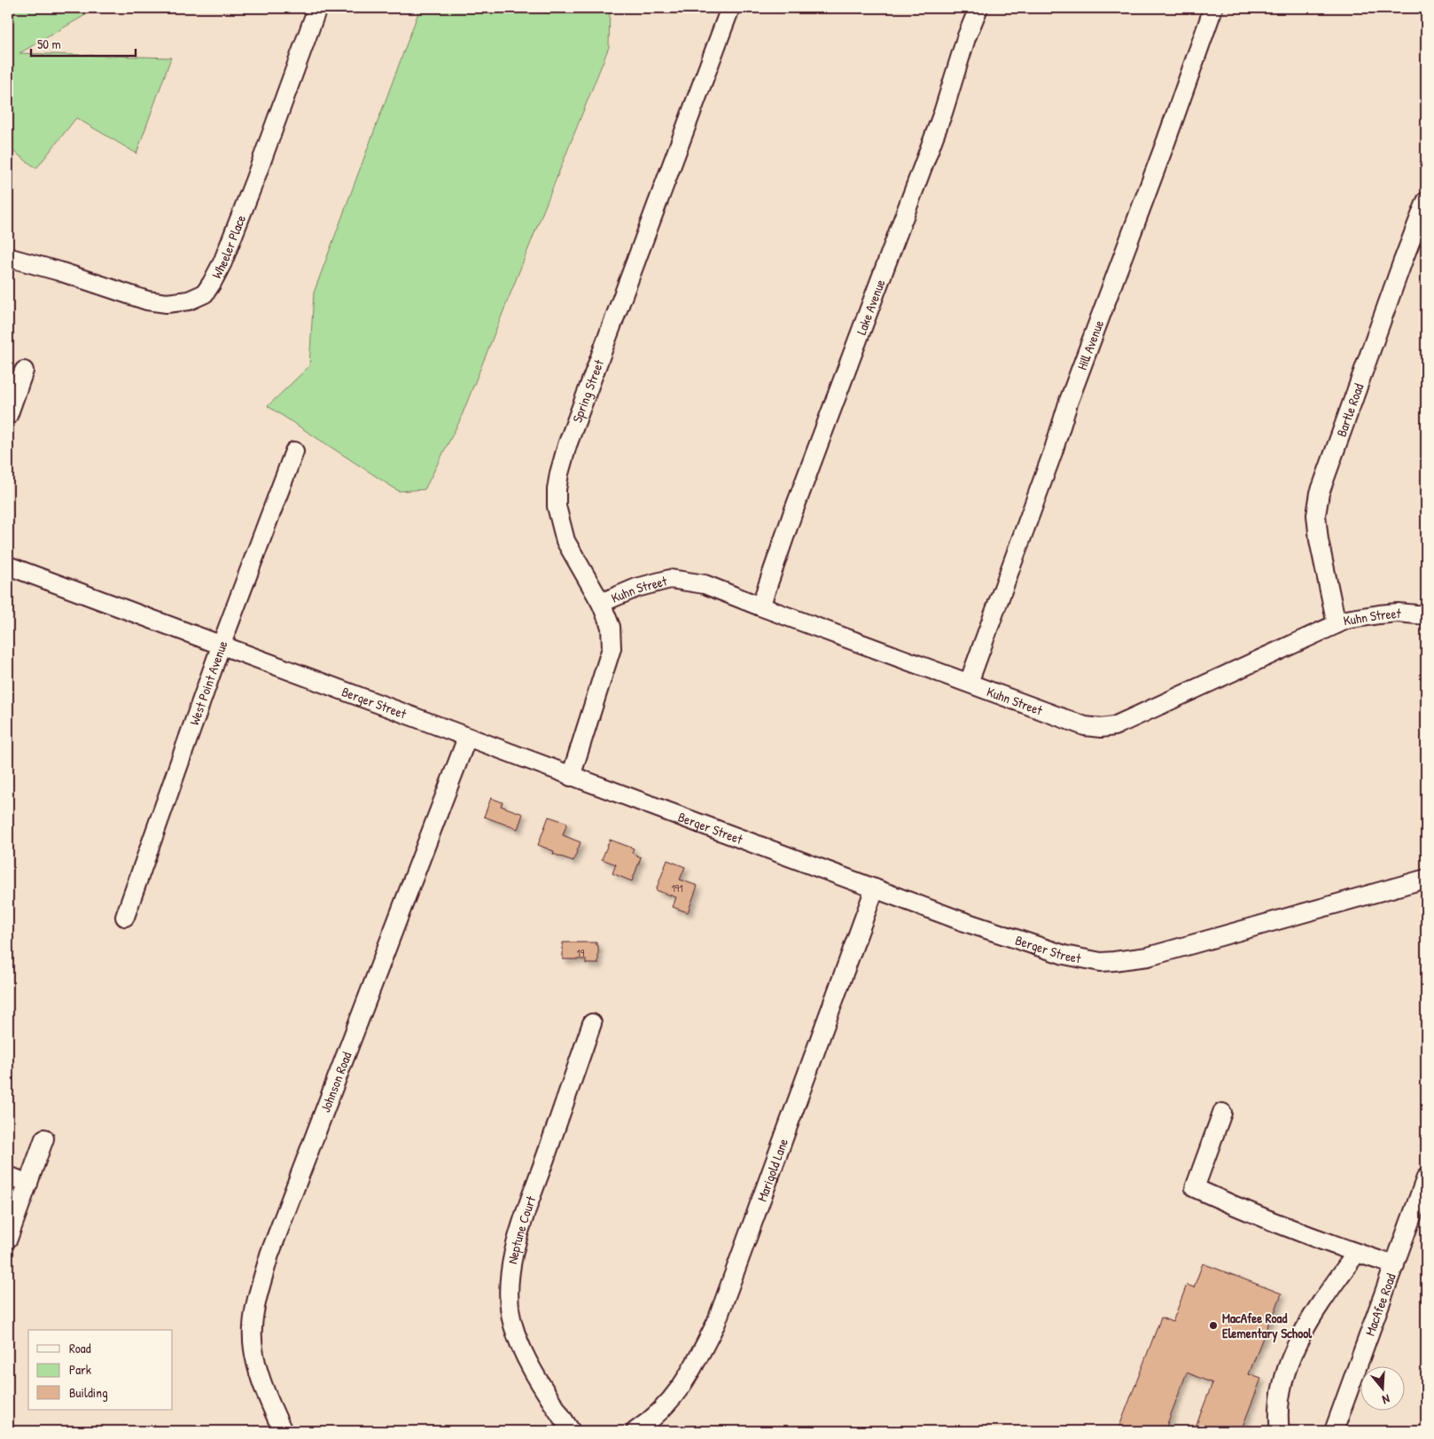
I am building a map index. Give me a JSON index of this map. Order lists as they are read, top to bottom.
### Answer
{
  "streets": {
    "street": [
      "Wheeler Place",
      "Lake Avenue",
      "Hill Avenue",
      "Spring Street",
      "Bartle Road",
      "Kuhn Street",
      "West Point Avenue",
      "Berger Street",
      "Johnson Road",
      "Marigold Lane",
      "Neptune Court",
      "MacAfee Road"
    ]
  },
  "crossings": [
    ["Lake Avenue", "Kuhn Street"],
    ["Hill Avenue", "Kuhn Street"],
    ["Spring Street", "Kuhn Street"],
    ["Spring Street", "Berger Street"],
    ["Bartle Road", "Kuhn Street"],
    ["West Point Avenue", "Berger Street"],
    ["Berger Street", "Johnson Road"],
    ["Berger Street", "Marigold Lane"]
  ],
  "places": ["MacAfee Road Elementary School"],
  "house_numbers": ["191", "19"],
  "legend": ["Road", "Park", "Building"],
  "scale_bar": "50 m",
  "north": "bottom"
}
